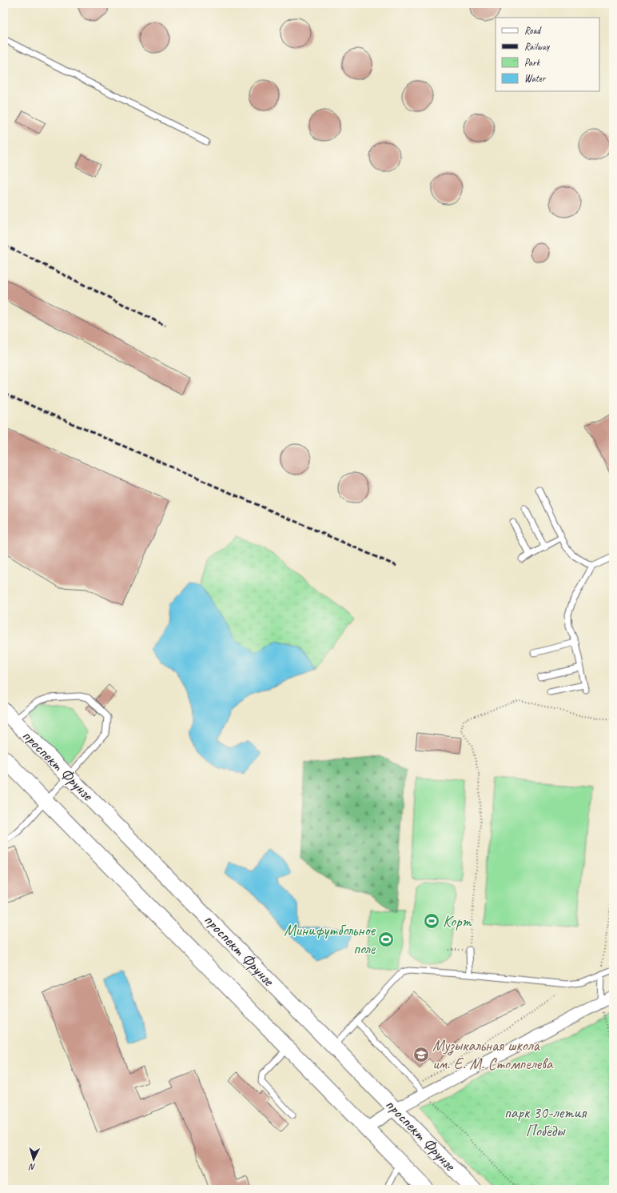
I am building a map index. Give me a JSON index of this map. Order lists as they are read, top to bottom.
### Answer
{
  "streets": {
    "main road": ["проспект Фрунзе"]
  },
  "parks": ["парк 30-летия Победы"],
  "places": {
    "sports": ["Корт", "Минифутбольное поле"],
    "school or university": ["Музыкальная школа им. Е. М. Стомпелева"]
  },
  "legend": [
    "Road",
    "Railway",
    "Park",
    "Water"
  ],
  "north": "bottom"
}
